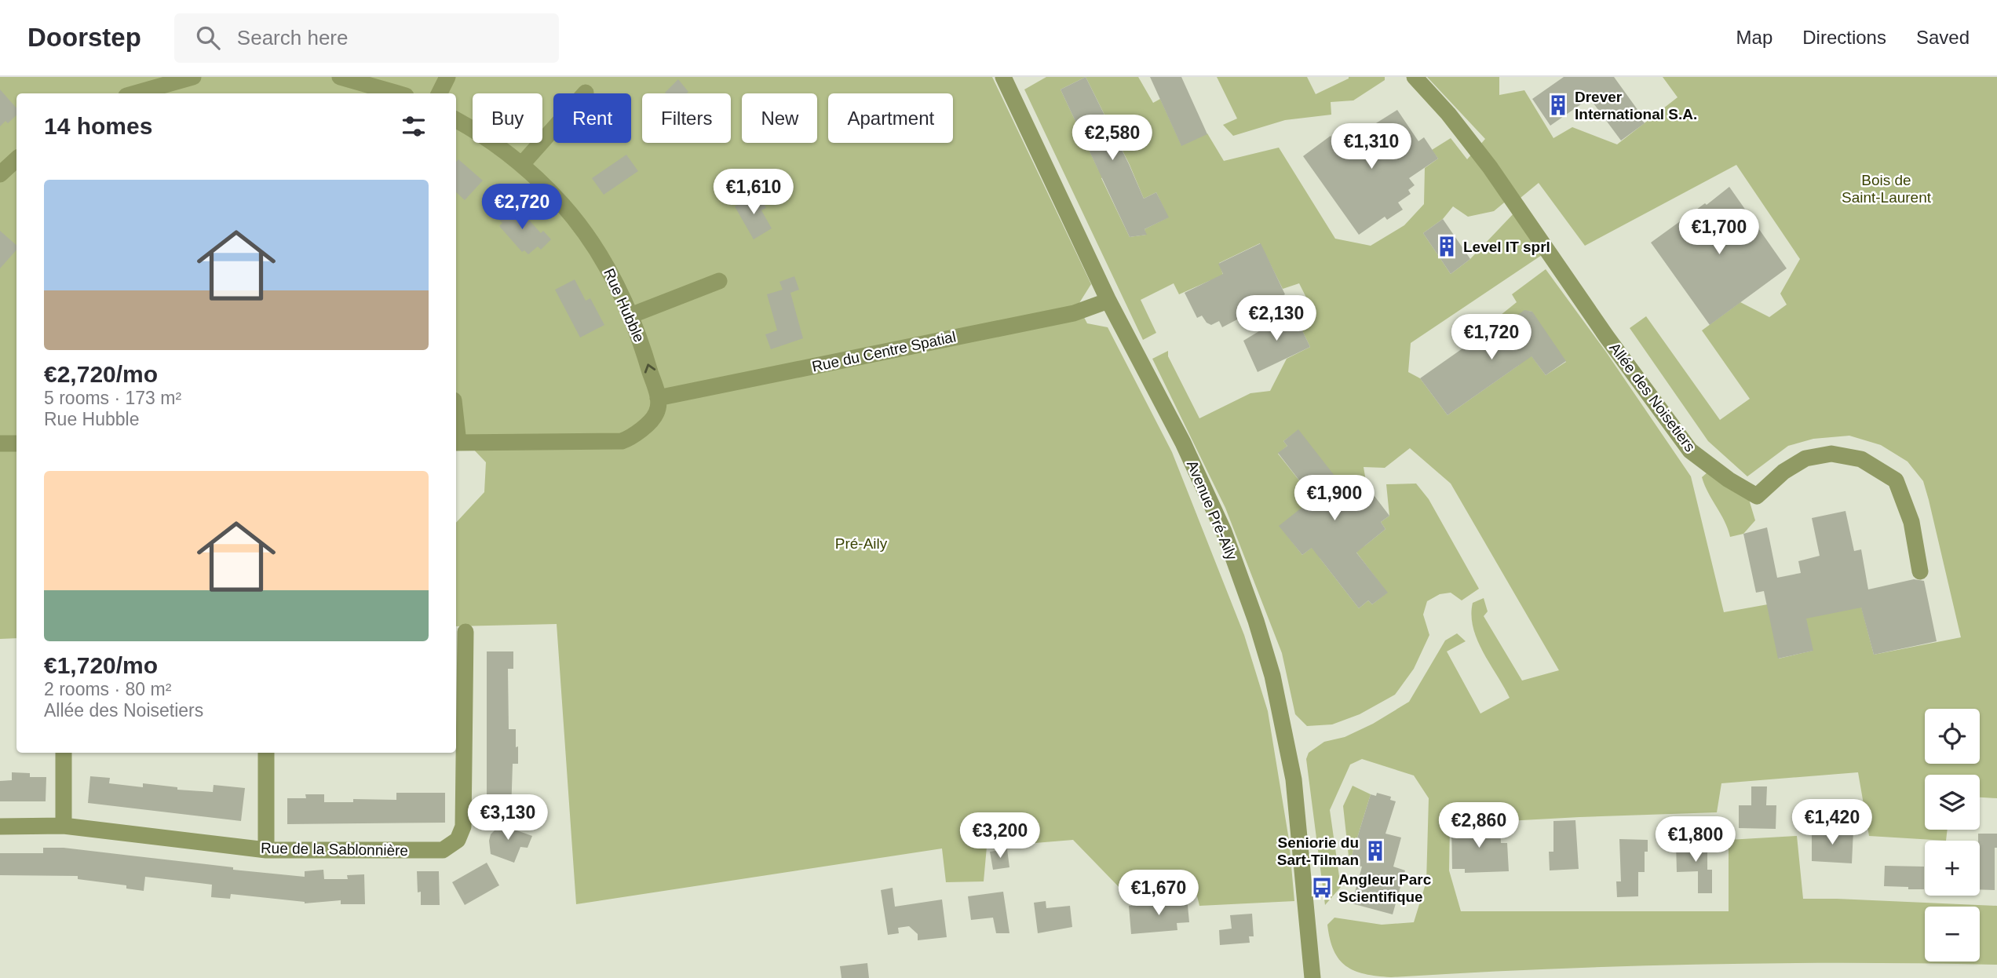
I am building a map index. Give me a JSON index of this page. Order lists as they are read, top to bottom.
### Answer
{
  "streets": {
    "street": [
      "Rue Hubble",
      "Rue du Centre Spatial",
      "Allée des Noisetiers",
      "Avenue Pré-Aily",
      "Rue de la Sablonnière"
    ]
  },
  "crossings": [
    ["Rue Hubble", "Rue du Centre Spatial"],
    ["Rue du Centre Spatial", "Avenue Pré-Aily"]
  ],
  "parks": ["Bois de Saint-Laurent", "Pré-Aily"],
  "places": {
    "building": ["Drever International S.A.", "Level IT sprl", "Seniorie du Sart-Tilman"],
    "bus stop": ["Angleur Parc Scientifique"]
  },
  "page": {
    "header": "Doorstep",
    "search": "Search here",
    "nav": ["Map", "Directions", "Saved"],
    "chip": [
      "Buy",
      "Rent",
      "Filters",
      "New",
      "Apartment"
    ],
    "heading": "14 homes",
    "price": [
      "€2,580",
      "€1,310",
      "€1,610",
      "€2,720",
      "€1,700",
      "€2,130",
      "€1,720",
      "€1,900",
      "€3,130",
      "€1,420",
      "€2,860",
      "€3,200",
      "€1,800",
      "€1,670"
    ],
    "list": [
      {
        "name": "€2,720/mo",
        "note": "5 rooms · 173 m² · Rue Hubble"
      },
      {
        "name": "€1,720/mo",
        "note": "2 rooms · 80 m² · Allée des Noisetiers"
      }
    ],
    "map_buttons": ["+", "−"]
  }
}
